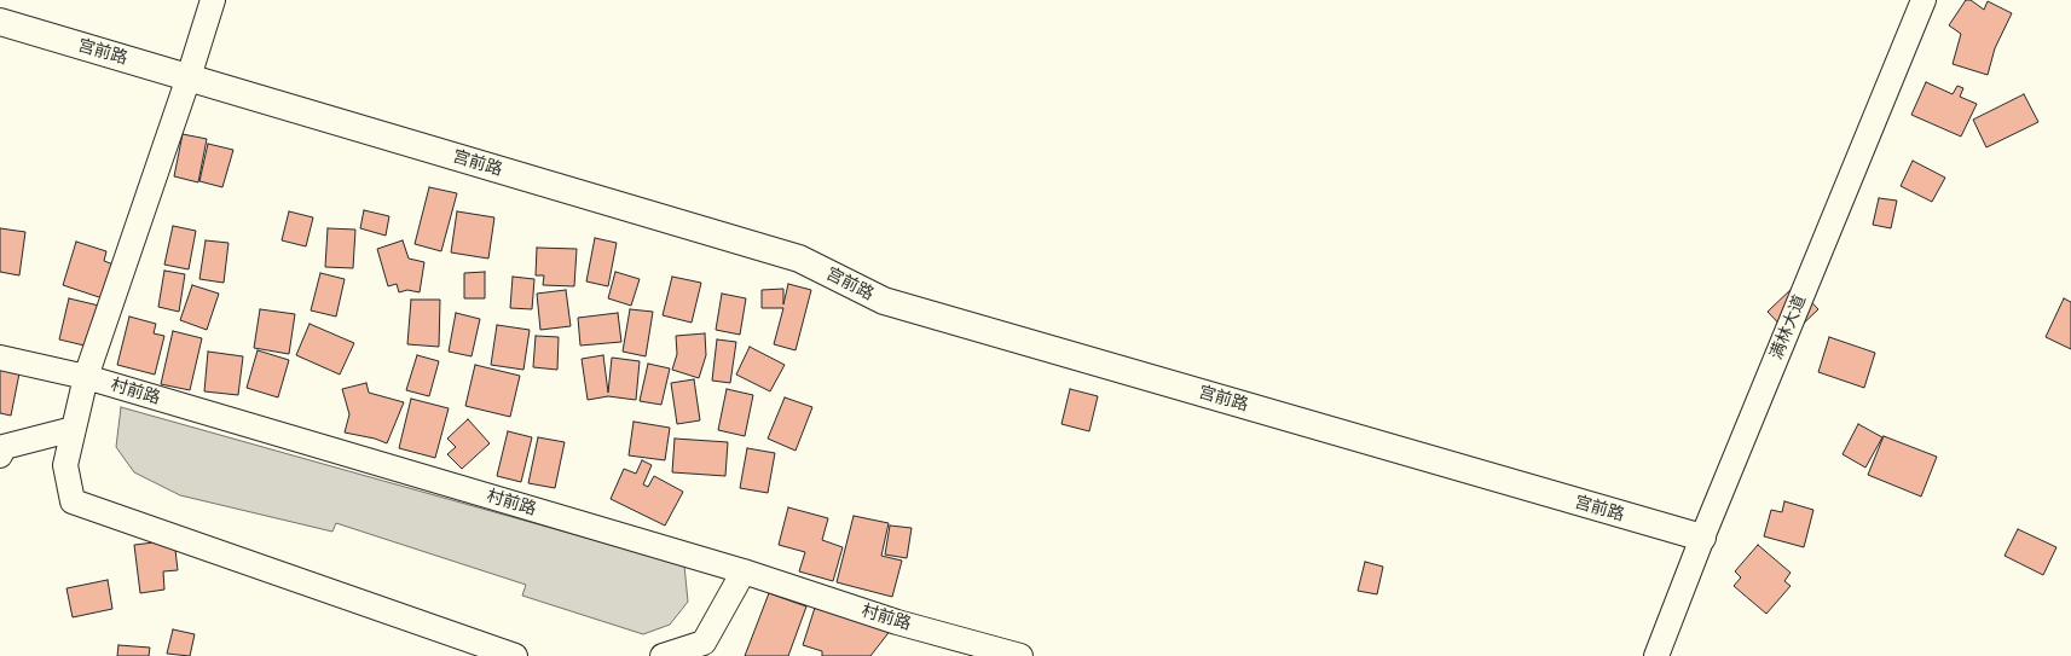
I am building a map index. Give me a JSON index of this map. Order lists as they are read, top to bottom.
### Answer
{
  "streets": {
    "street": ["宫前路", "满林大道", "村前路"]
  },
  "crossings": [
    ["宫前路", "满林大道"]
  ]
}
